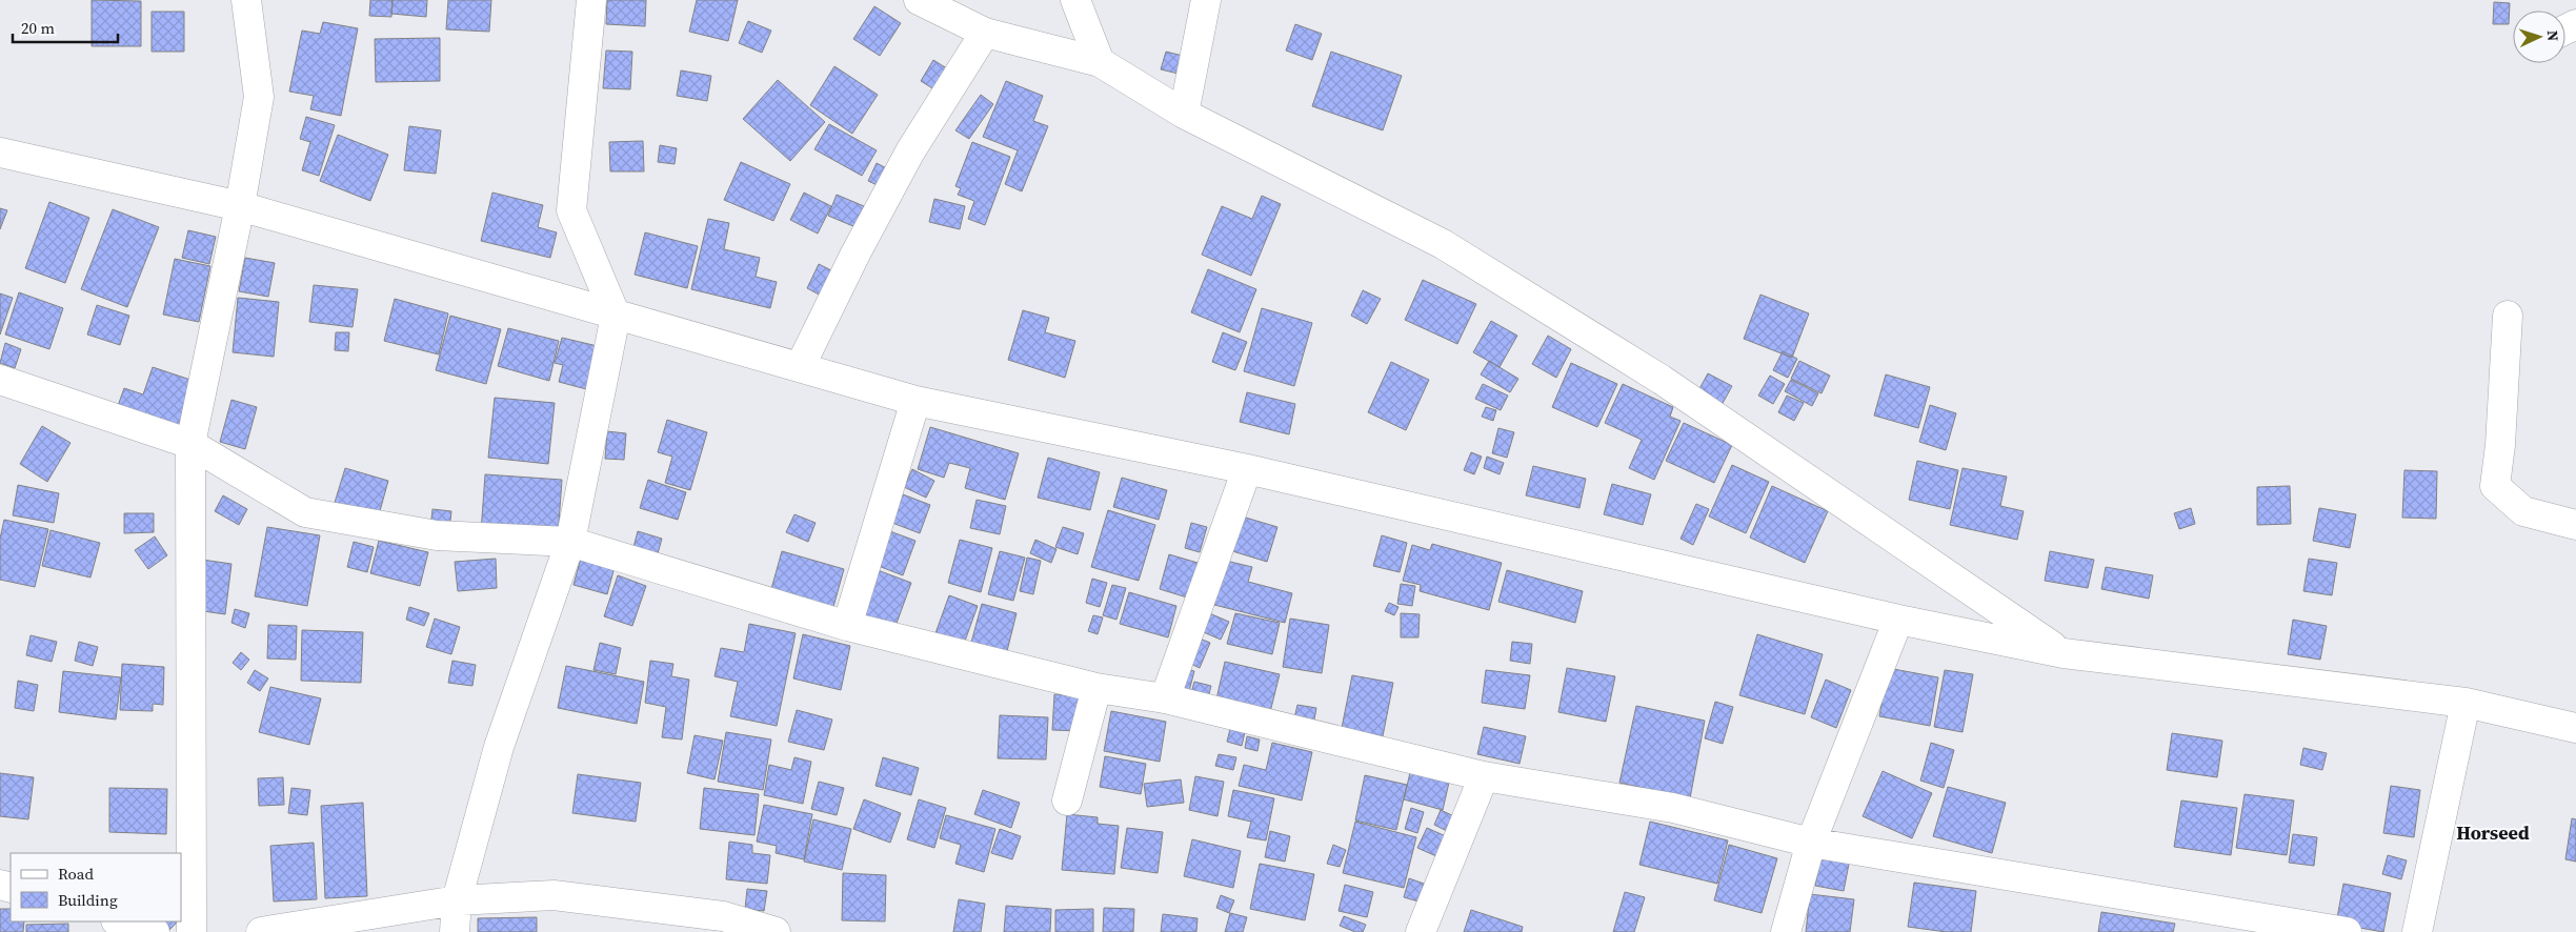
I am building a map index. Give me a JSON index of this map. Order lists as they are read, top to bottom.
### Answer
{
  "districts": ["Horseed"],
  "legend": ["Road", "Building"],
  "scale_bar": "20 m",
  "north": "right"
}
